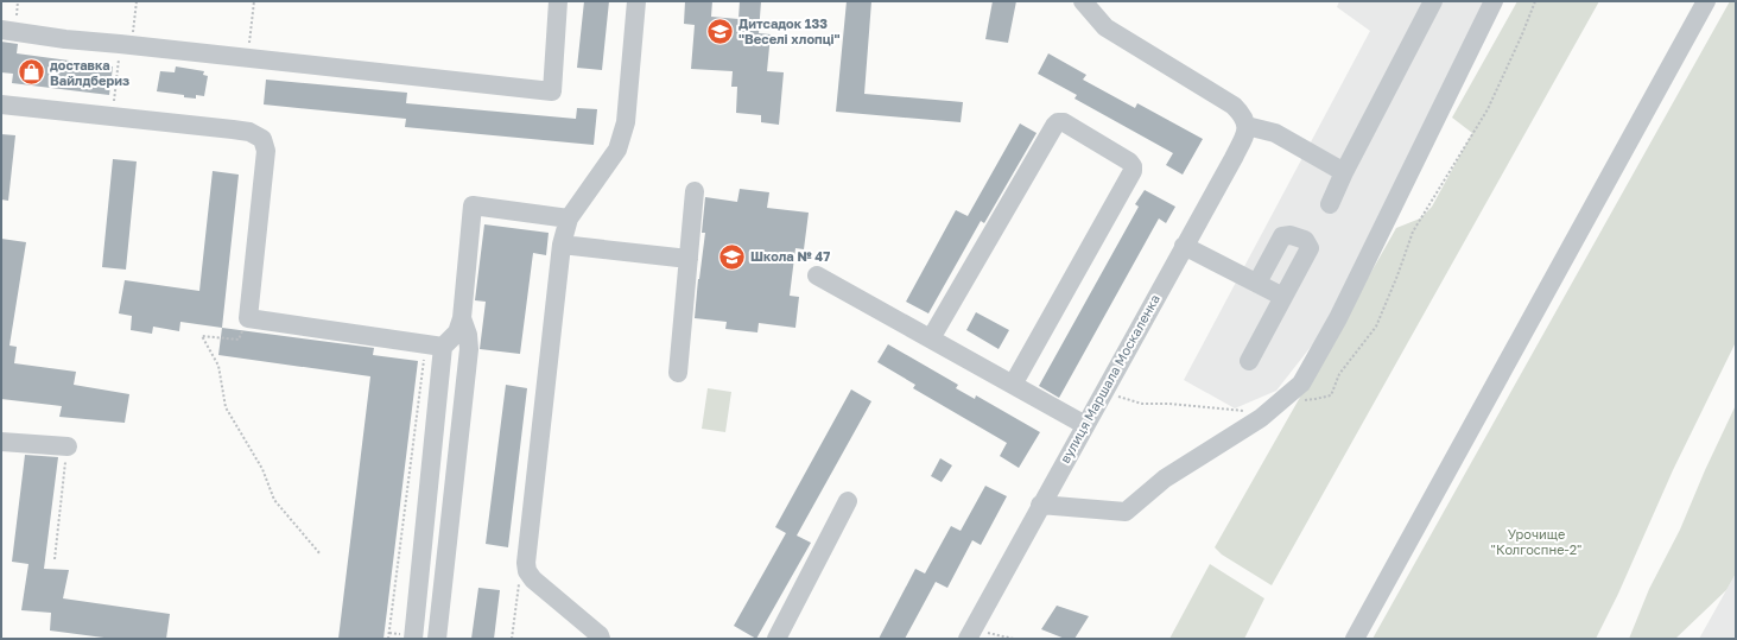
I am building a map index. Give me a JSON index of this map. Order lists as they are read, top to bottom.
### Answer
{
  "streets": {
    "street": ["вулиця Маршала Москаленка"]
  },
  "parks": ["Урочище \"Колгоспне-2\""],
  "places": {
    "school or university": ["Дитсадок 133 \"Веселі хлопці\"", "Школа № 47"],
    "shop": ["доставка Вайлдбериз"]
  }
}
